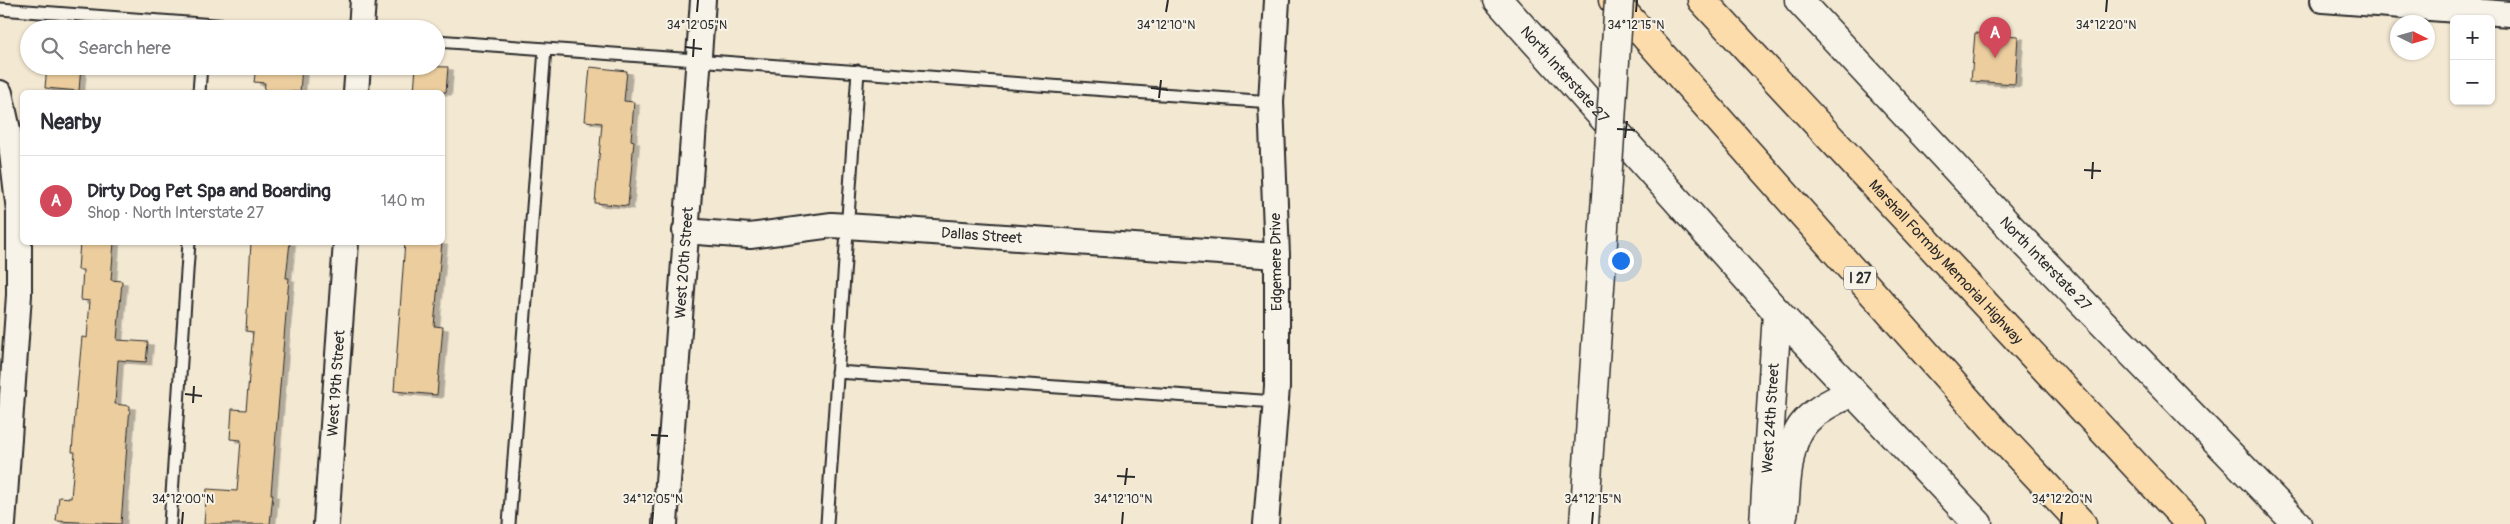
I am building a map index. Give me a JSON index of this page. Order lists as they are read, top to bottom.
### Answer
{
  "streets": {
    "highway": ["Marshall Formby Memorial Highway", "I 27"],
    "main road": ["North Interstate 27", "West 24th Street"],
    "street": [
      "Dallas Street",
      "West 20th Street",
      "Edgemere Drive",
      "West 19th Street"
    ]
  },
  "crossings": [
    ["North Interstate 27", "West 24th Street"],
    ["Dallas Street", "West 20th Street"],
    ["Dallas Street", "Edgemere Drive"]
  ],
  "north": "right",
  "page": {
    "map_buttons": ["+", "−"],
    "pins": "A",
    "search": "Search here",
    "heading": "Nearby",
    "list": [
      {
        "mark": "A",
        "name": "Dirty Dog Pet Spa and Boarding",
        "note": "Shop · North Interstate 27",
        "value": "140 m"
      }
    ]
  },
  "coordinates": [
    "34°12'10\"N",
    "34°12'15\"N",
    "34°12'20\"N",
    "34°12'05\"N",
    "34°12'00\"N"
  ]
}
